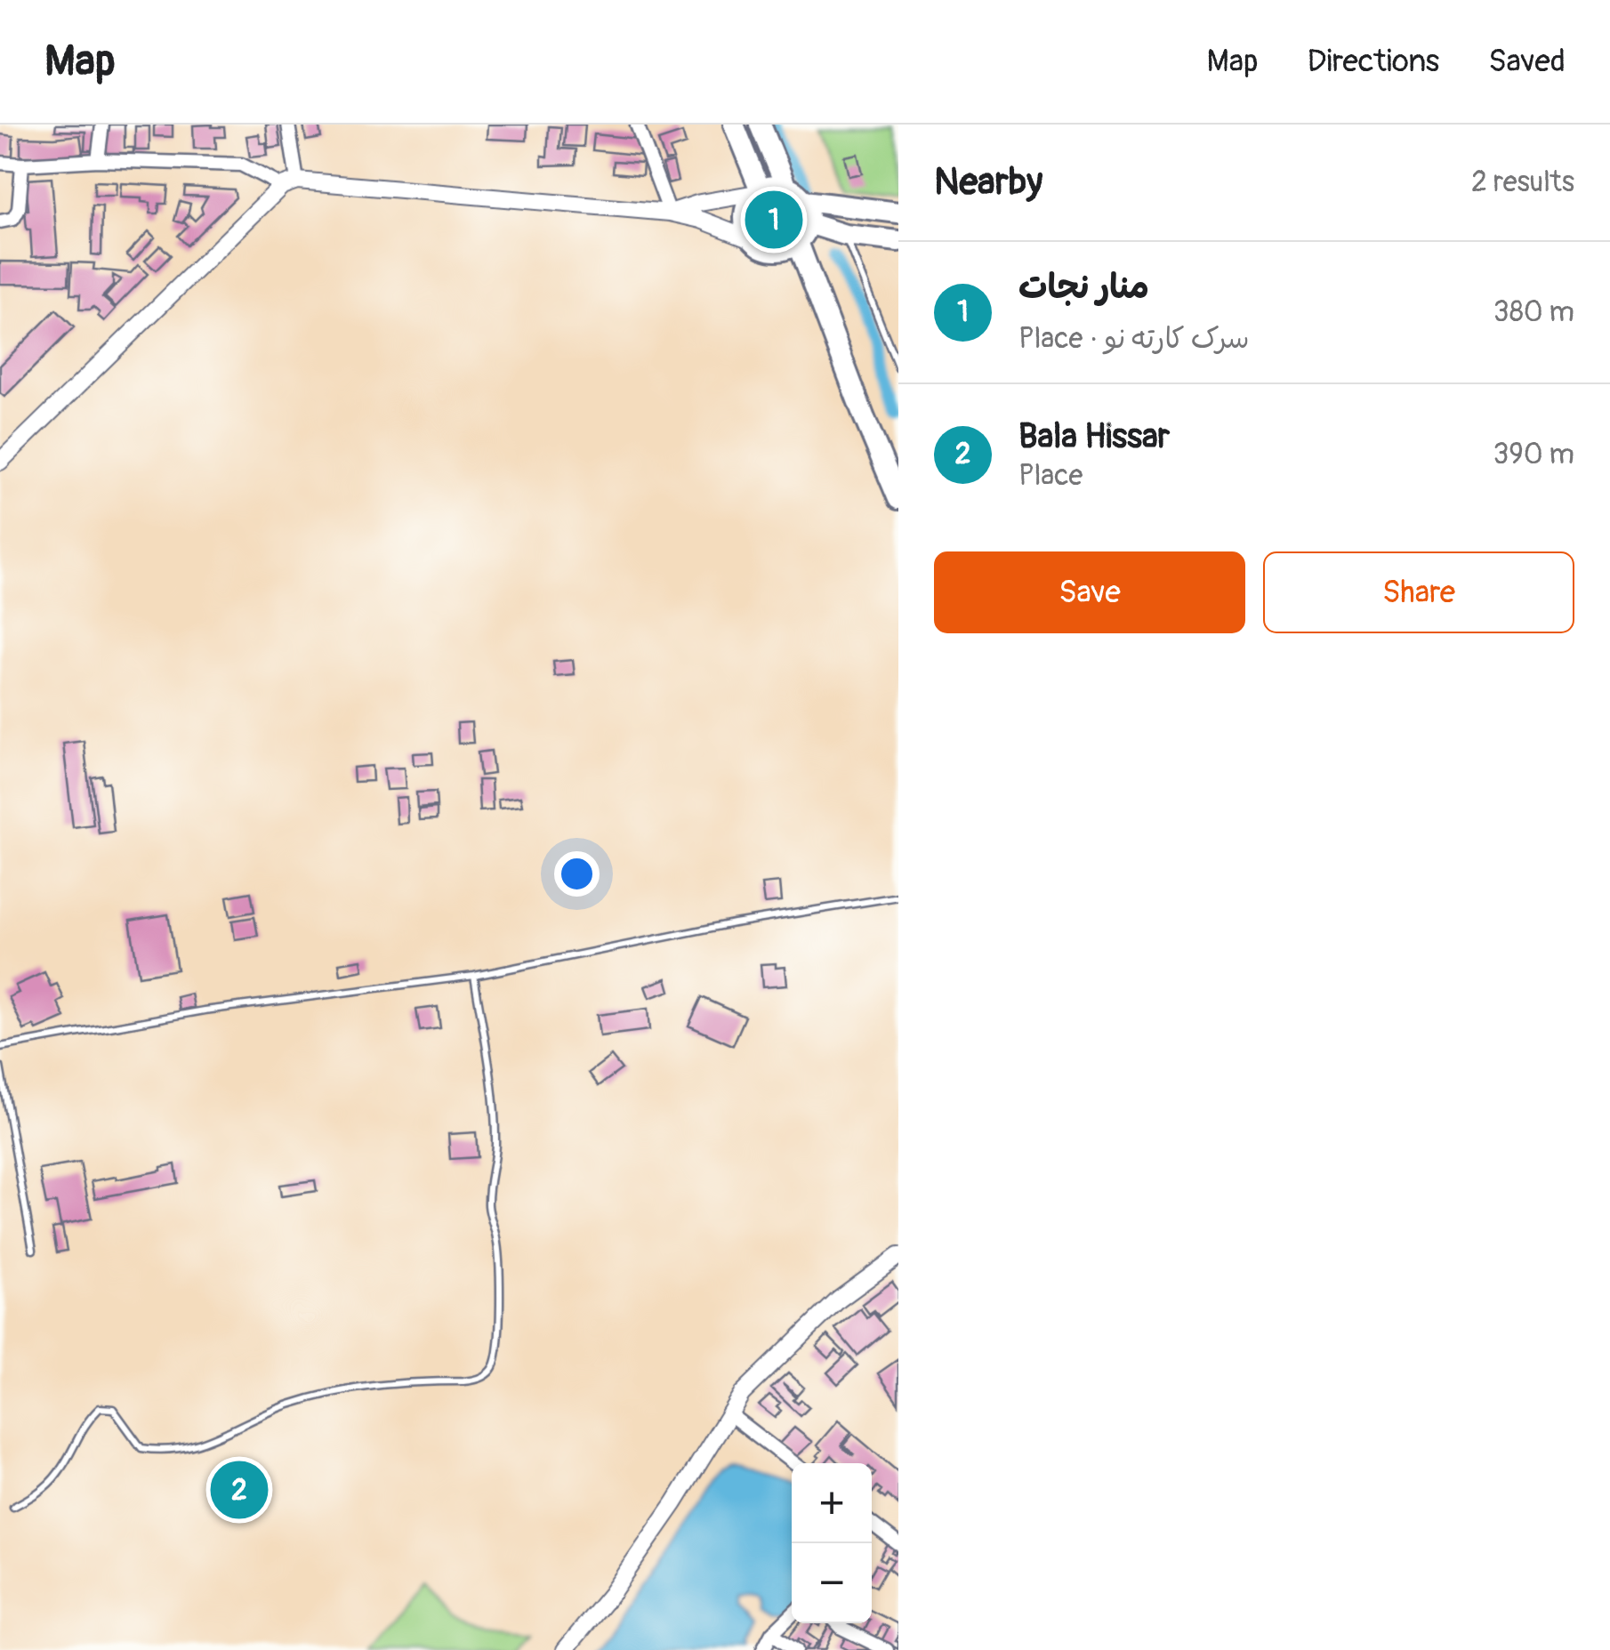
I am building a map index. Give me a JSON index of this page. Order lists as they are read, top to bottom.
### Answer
{
  "page": {
    "header": "Map",
    "nav": ["Map", "Directions", "Saved"],
    "heading": ["Nearby", "2 results"],
    "pins": ["1", "2"],
    "list": [
      {
        "mark": "1",
        "name": "منار نجات",
        "note": "Place · سرک کارته نو",
        "value": "380 m"
      },
      {
        "mark": "2",
        "name": "Bala Hissar",
        "note": "Place",
        "value": "390 m"
      }
    ],
    "buttons": ["Save", "Share"],
    "map_buttons": ["+", "−"]
  }
}
